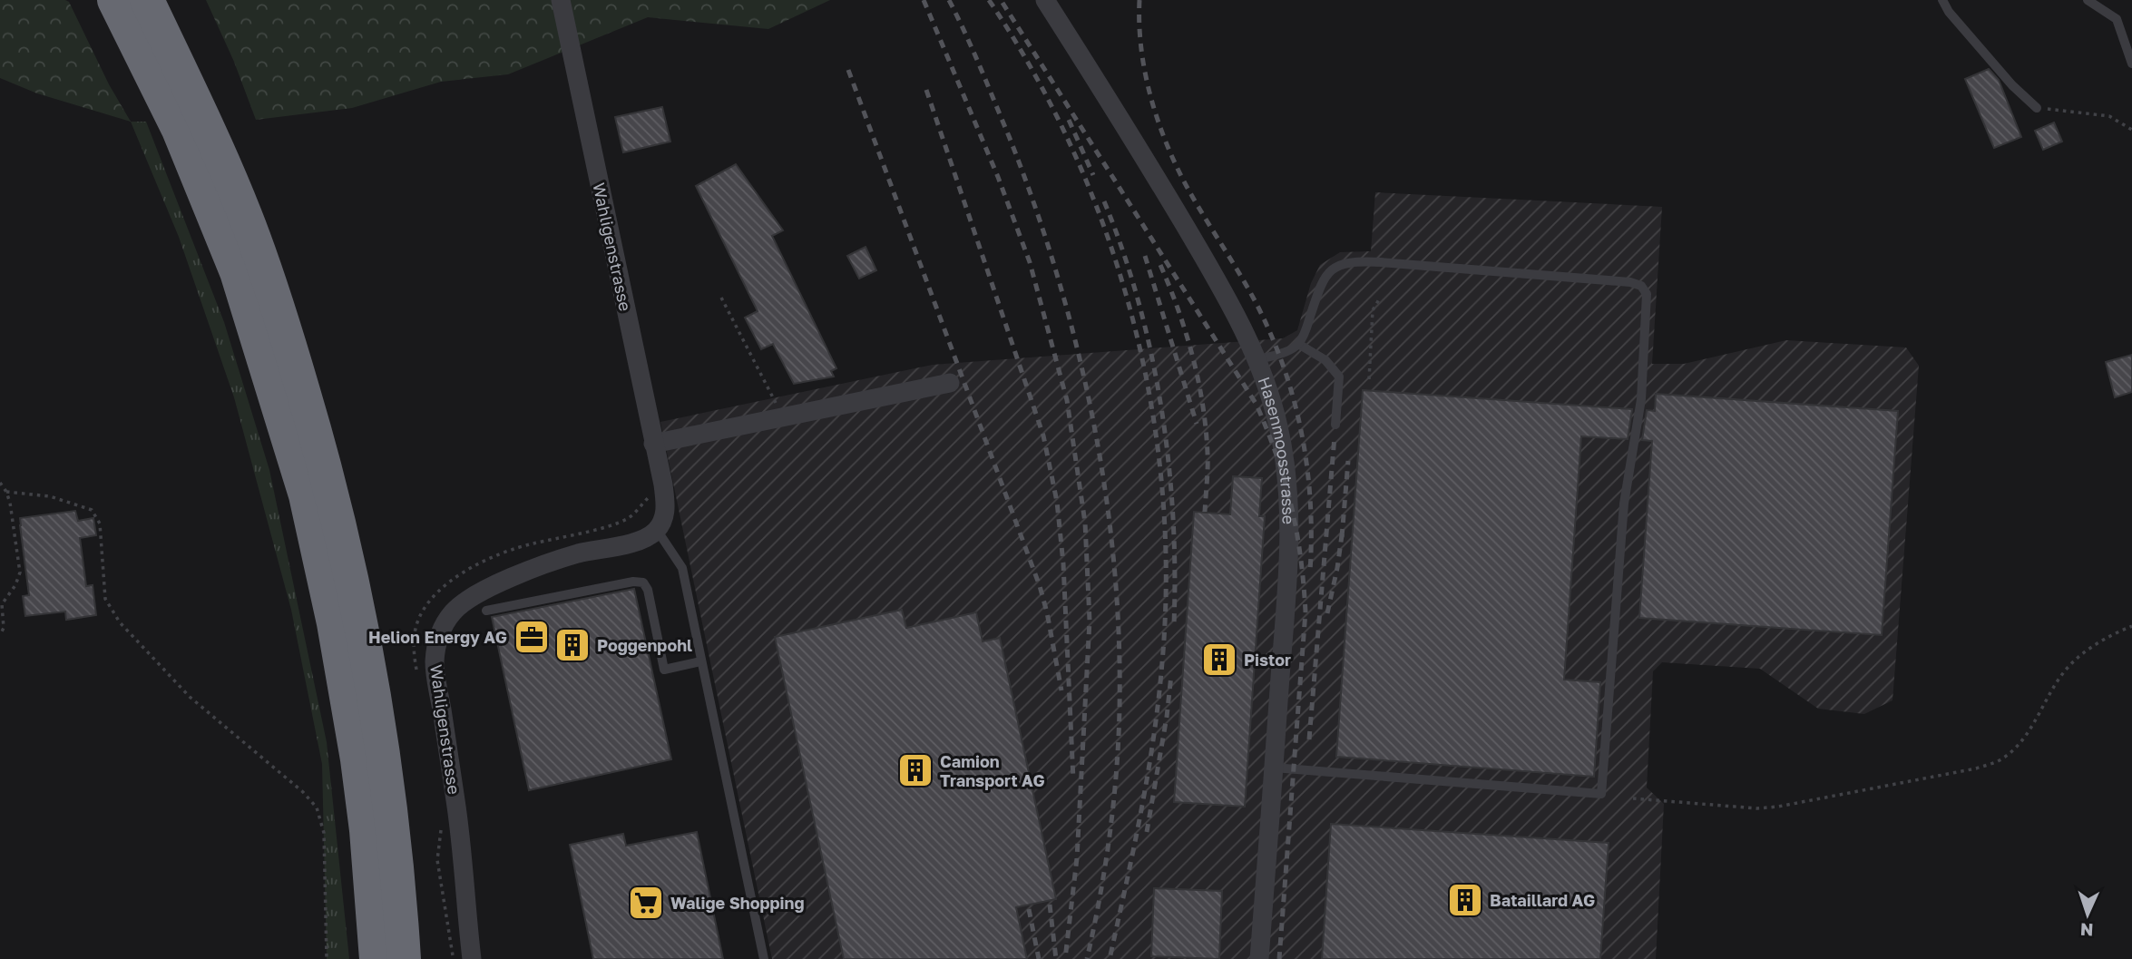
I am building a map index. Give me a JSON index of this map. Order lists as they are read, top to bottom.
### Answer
{
  "streets": {
    "street": ["Wahligenstrasse", "Hasenmoosstrasse"]
  },
  "places": {
    "office": ["Helion Energy AG"],
    "building": [
      "Poggenpohl",
      "Pistor",
      "Camion Transport AG",
      "Bataillard AG"
    ],
    "supermarket": ["Walige Shopping"]
  },
  "north": "bottom"
}
